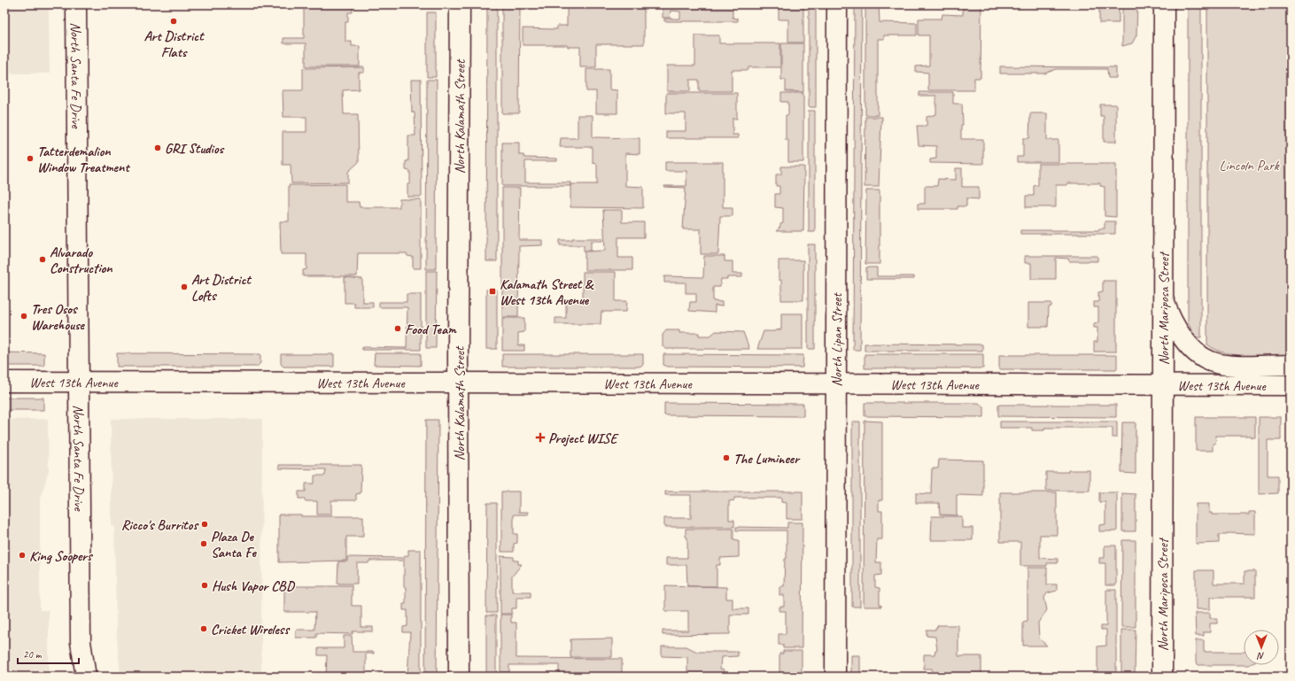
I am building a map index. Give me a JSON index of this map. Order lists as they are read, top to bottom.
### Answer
{
  "streets": {
    "street": [
      "North Santa Fe Drive",
      "North Kalamath Street",
      "North Mariposa Street",
      "North Lipan Street",
      "West 13th Avenue"
    ]
  },
  "crossings": [
    ["North Santa Fe Drive", "West 13th Avenue"],
    ["North Kalamath Street", "West 13th Avenue"],
    ["North Mariposa Street", "West 13th Avenue"],
    ["North Lipan Street", "West 13th Avenue"]
  ],
  "parks": ["Lincoln Park"],
  "places": {
    "other": [
      "Art District Flats",
      "GRI Studios",
      "Tatterdemalion Window Treatment",
      "Alvarado Construction",
      "Art District Lofts",
      "Tres Osos Warehouse",
      "Food Team",
      "The Lumineer",
      "Ricco's Burritos",
      "Plaza De Santa Fe",
      "King Soopers",
      "Hush Vapor CBD",
      "Cricket Wireless"
    ],
    "transit": ["Kalamath Street & West 13th Avenue"],
    "health": ["Project WISE"]
  },
  "scale_bar": "20 m",
  "north": "bottom"
}
